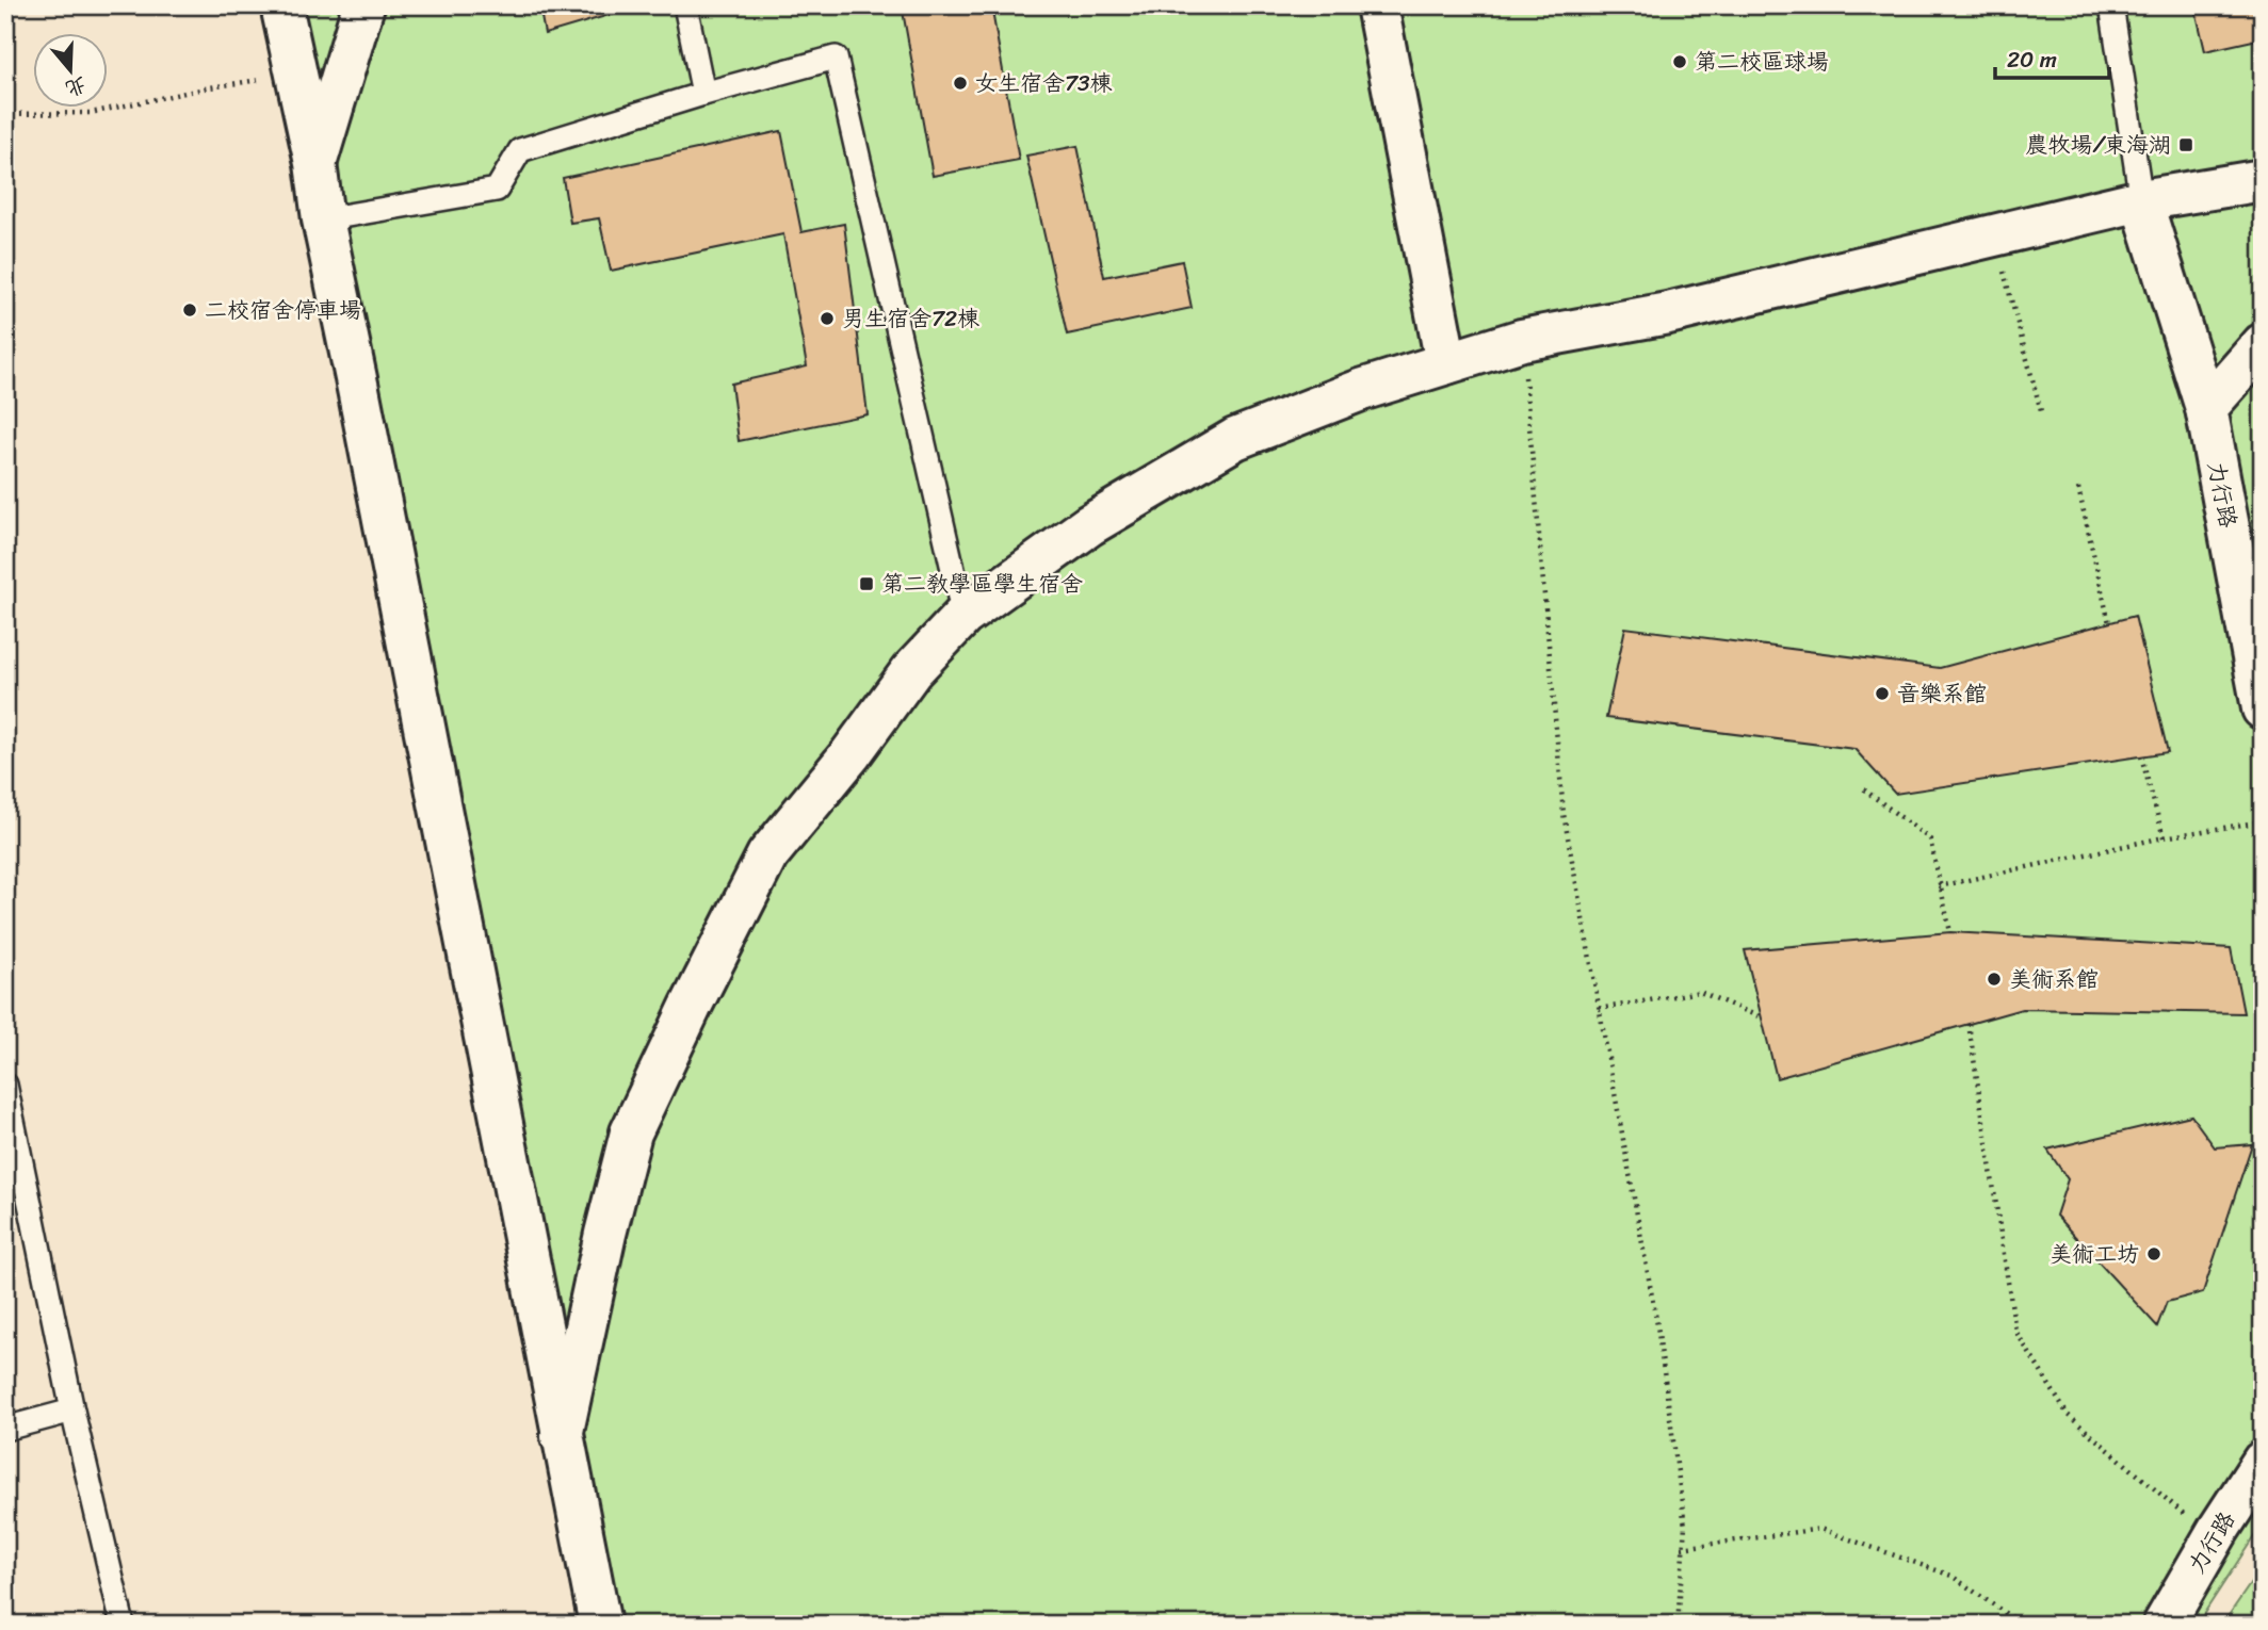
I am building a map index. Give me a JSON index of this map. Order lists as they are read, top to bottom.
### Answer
{
  "streets": {
    "street": ["力行路"]
  },
  "places": {
    "other": [
      "第二校區球場",
      "女生宿舍73棟",
      "二校宿舍停車場",
      "男生宿舍72棟",
      "音樂系館",
      "美術系館",
      "美術工坊"
    ],
    "transit": ["農牧場/東海湖", "第二教學區學生宿舍"]
  },
  "scale_bar": "20 m",
  "north": "bottom"
}
